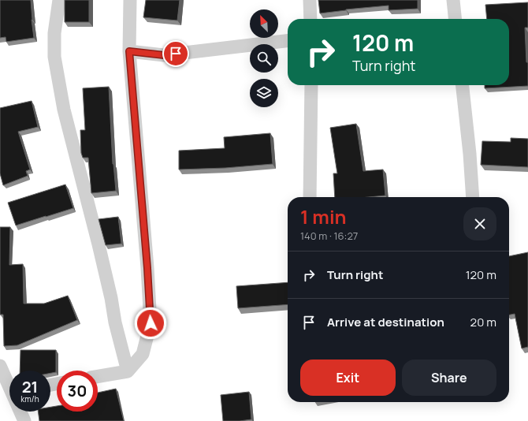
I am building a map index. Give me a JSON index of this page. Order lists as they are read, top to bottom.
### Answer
{
  "north": "top left",
  "page": {
    "turn": ["120 m", "Turn right"],
    "heading": ["1 min", "140 m · 16:27"],
    "list": [
      {
        "name": "Turn right",
        "value": "120 m"
      },
      {
        "name": "Arrive at destination",
        "value": "20 m"
      }
    ],
    "buttons": ["Exit", "Share"],
    "speed": "21 km/h",
    "limit": "30"
  }
}
